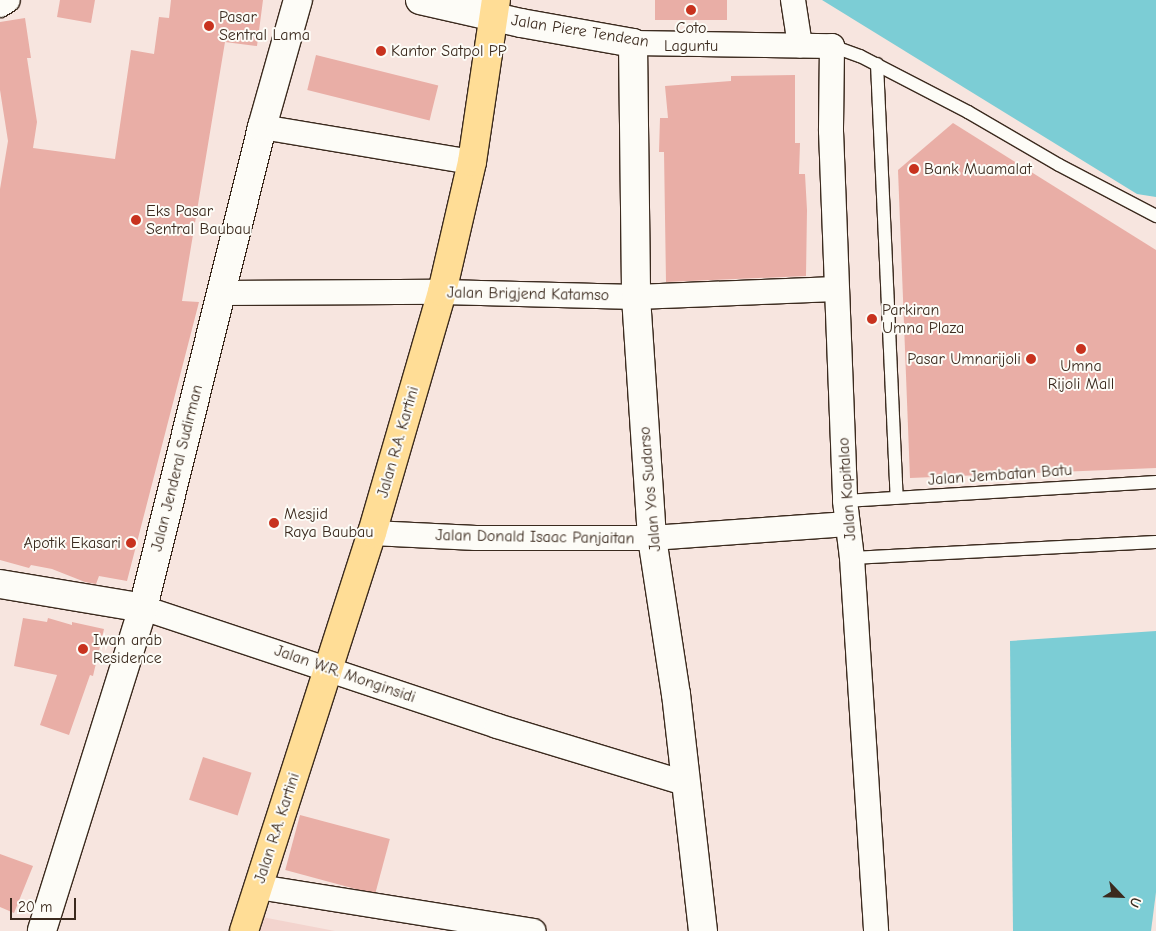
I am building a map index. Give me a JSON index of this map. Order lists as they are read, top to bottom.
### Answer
{
  "streets": {
    "highway": ["Jalan R.A. Kartini"],
    "street": [
      "Jalan Piere Tendean",
      "Jalan Brigjend Katamso",
      "Jalan Jenderal Sudirman",
      "Jalan Yos Sudarso",
      "Jalan Kapitalao",
      "Jalan Donald Isaac Panjaitan",
      "Jalan W.R. Monginsidi"
    ],
    "lane": ["Jalan Jembatan Batu"]
  },
  "crossings": [
    ["Jalan Piere Tendean", "Jalan R.A. Kartini"],
    ["Jalan Piere Tendean", "Jalan Yos Sudarso"],
    ["Jalan Piere Tendean", "Jalan Kapitalao"],
    ["Jalan Brigjend Katamso", "Jalan R.A. Kartini"],
    ["Jalan Brigjend Katamso", "Jalan Jenderal Sudirman"],
    ["Jalan Brigjend Katamso", "Jalan Yos Sudarso"],
    ["Jalan Brigjend Katamso", "Jalan Kapitalao"],
    ["Jalan R.A. Kartini", "Jalan Donald Isaac Panjaitan"],
    ["Jalan R.A. Kartini", "Jalan W.R. Monginsidi"],
    ["Jalan Jenderal Sudirman", "Jalan W.R. Monginsidi"],
    ["Jalan Jembatan Batu", "Jalan Kapitalao"],
    ["Jalan Yos Sudarso", "Jalan Donald Isaac Panjaitan"],
    ["Jalan Yos Sudarso", "Jalan W.R. Monginsidi"],
    ["Jalan Kapitalao", "Jalan Donald Isaac Panjaitan"]
  ],
  "places": [
    "Coto Laguntu",
    "Pasar Sentral Lama",
    "Kantor Satpol PP",
    "Bank Muamalat",
    "Eks Pasar Sentral Baubau",
    "Parkiran Umna Plaza",
    "Umna Rijoli Mall",
    "Pasar Umnarijoli",
    "Mesjid Raya Baubau",
    "Apotik Ekasari",
    "Iwan arab Residence"
  ],
  "scale_bar": "20 m",
  "north": "bottom right"
}
